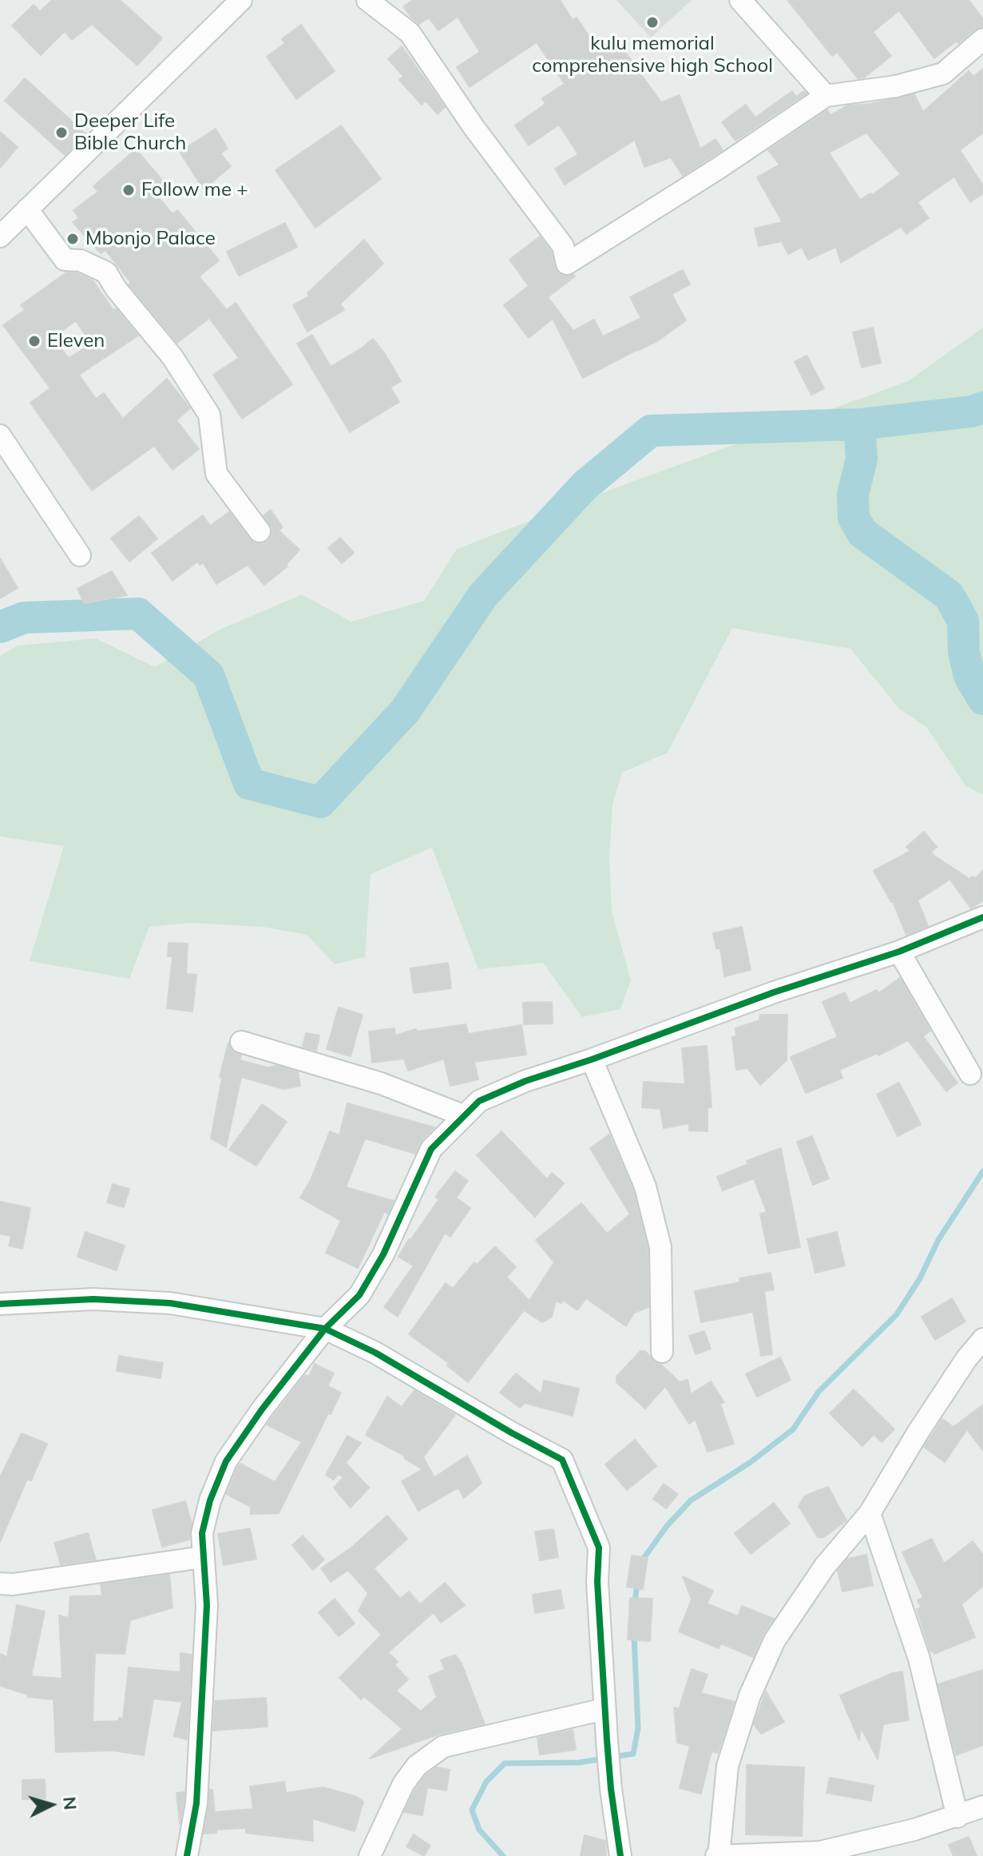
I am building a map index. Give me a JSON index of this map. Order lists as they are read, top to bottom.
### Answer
{
  "places": [
    "kulu memorial comprehensive high School",
    "Deeper Life Bible Church",
    "Follow me +",
    "Mbonjo Palace",
    "Eleven"
  ],
  "north": "right"
}
